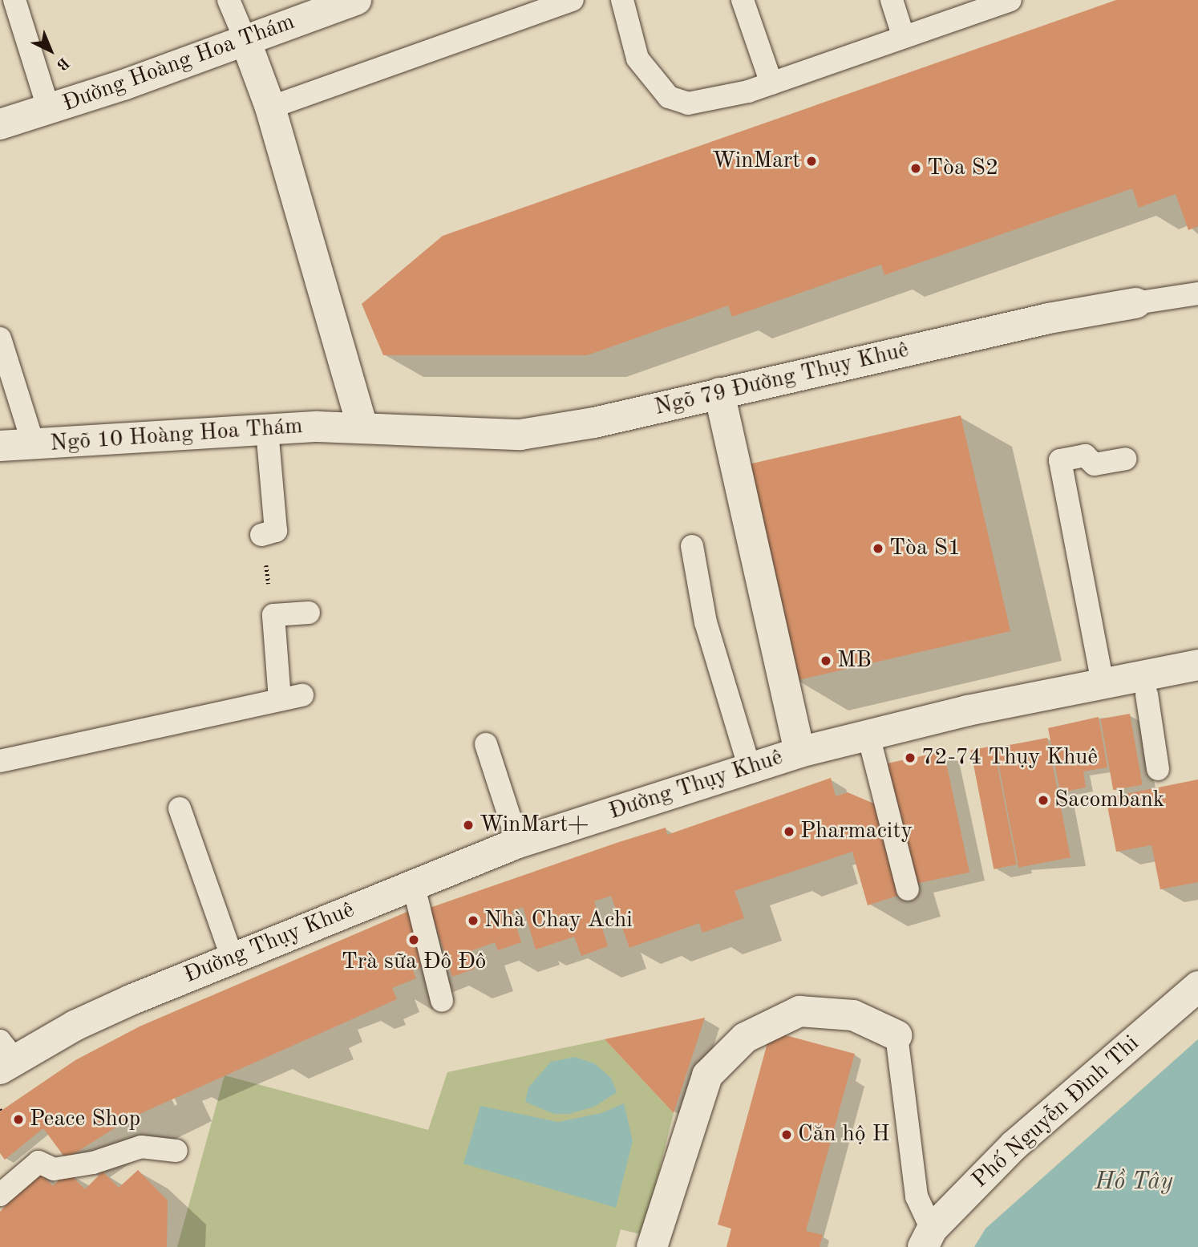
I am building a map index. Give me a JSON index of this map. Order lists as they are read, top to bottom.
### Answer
{
  "streets": {
    "street": [
      "Đường Hoàng Hoa Thám",
      "Ngõ 79 Đường Thụy Khuê",
      "Ngõ 10 Hoàng Hoa Thám",
      "Đường Thụy Khuê",
      "Phố Nguyễn Đình Thi"
    ]
  },
  "crossings": [
    ["Ngõ 79 Đường Thụy Khuê", "Ngõ 10 Hoàng Hoa Thám"]
  ],
  "water": ["Hồ Tây"],
  "places": [
    "WinMart",
    "Tòa S2",
    "Tòa S1",
    "MB",
    "72-74 Thụy Khuê",
    "Sacombank",
    "WinMart+",
    "Pharmacity",
    "Nhà Chay Achi",
    "Trà sữa Đô Đô",
    "Peace Shop",
    "Căn hộ H"
  ],
  "north": "bottom right"
}
